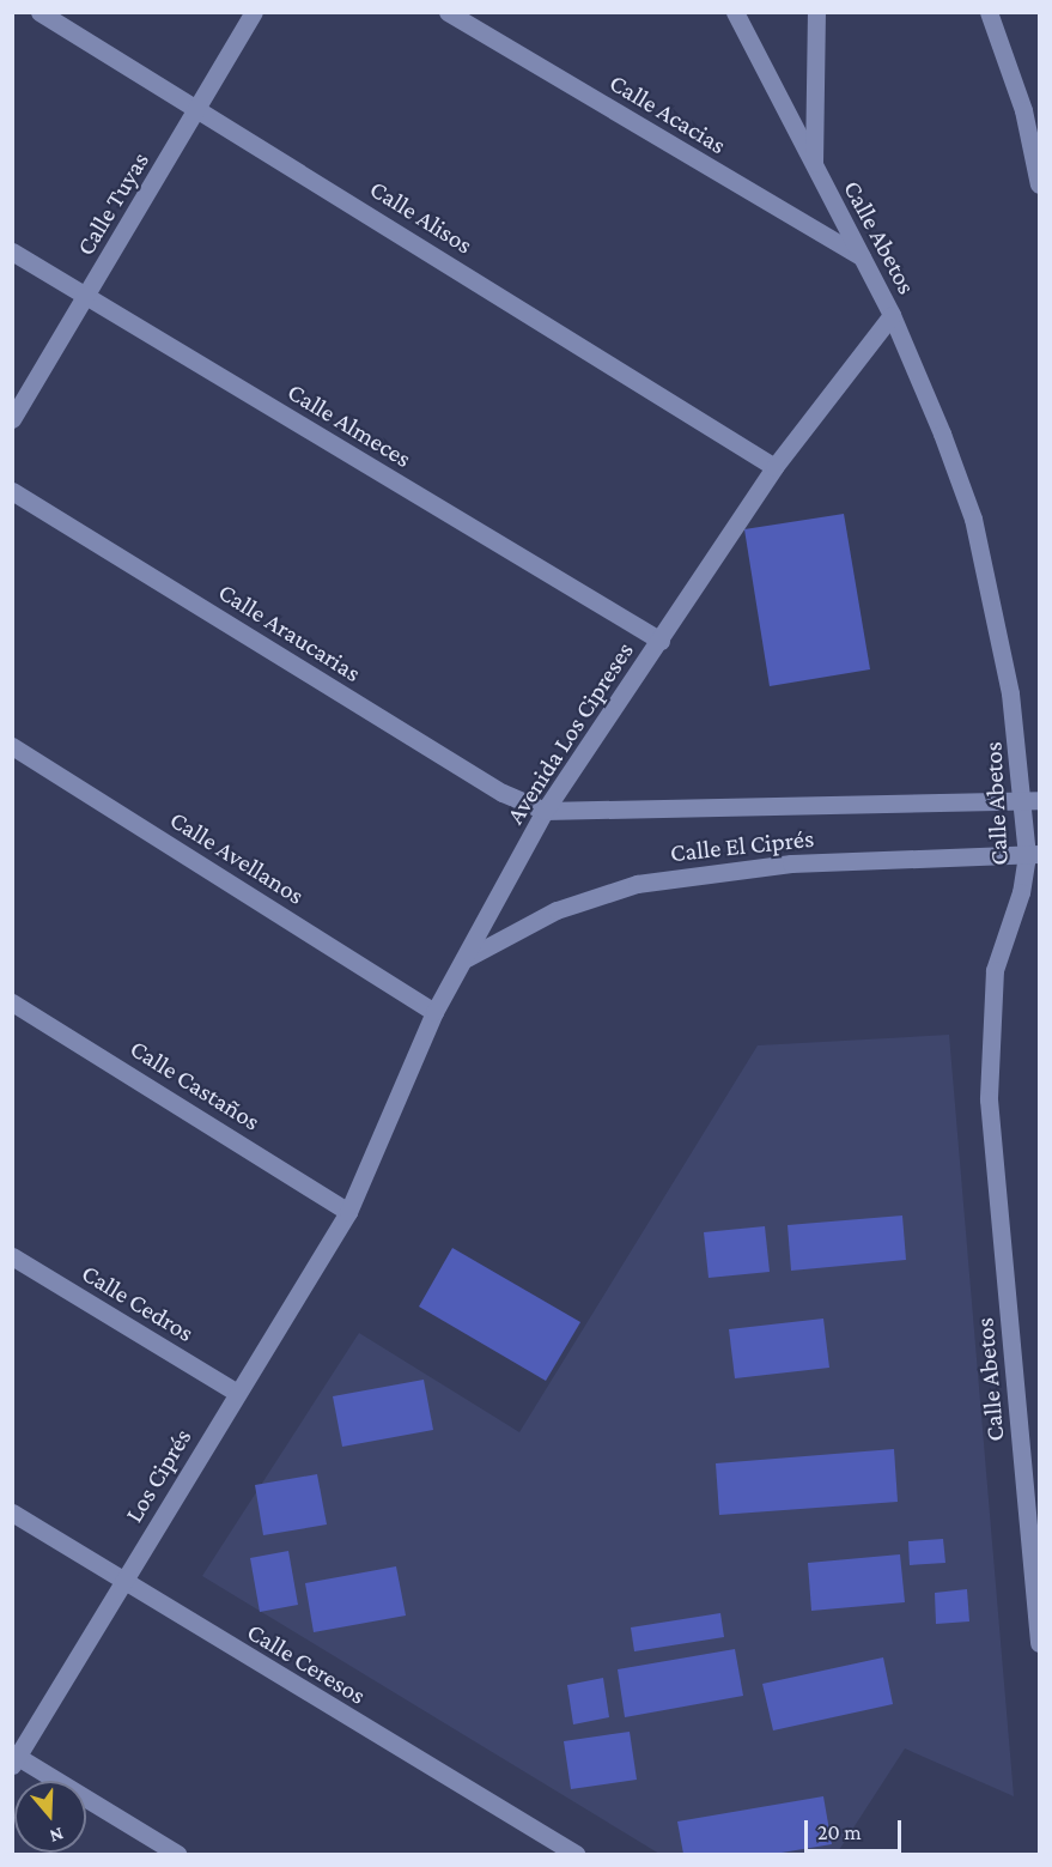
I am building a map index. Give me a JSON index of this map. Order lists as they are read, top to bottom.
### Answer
{
  "streets": {
    "street": [
      "Calle Acacias",
      "Calle Tuyas",
      "Calle Alisos",
      "Calle Abetos",
      "Calle Almeces",
      "Calle Araucarias",
      "Avenida Los Cipreses",
      "Calle El Ciprés",
      "Calle Avellanos",
      "Calle Castaños",
      "Calle Cedros",
      "Los Ciprés",
      "Calle Ceresos"
    ]
  },
  "crossings": [
    ["Calle Acacias", "Calle Abetos"],
    ["Calle Tuyas", "Calle Alisos"],
    ["Calle Tuyas", "Calle Almeces"],
    ["Calle Alisos", "Avenida Los Cipreses"],
    ["Calle Abetos", "Avenida Los Cipreses"],
    ["Calle Abetos", "Calle El Ciprés"],
    ["Calle Almeces", "Avenida Los Cipreses"],
    ["Calle Araucarias", "Avenida Los Cipreses"],
    ["Calle Araucarias", "Calle El Ciprés"],
    ["Avenida Los Cipreses", "Calle El Ciprés"],
    ["Avenida Los Cipreses", "Calle Avellanos"],
    ["Avenida Los Cipreses", "Calle Castaños"],
    ["Avenida Los Cipreses", "Los Ciprés"],
    ["Calle Castaños", "Los Ciprés"],
    ["Calle Cedros", "Los Ciprés"],
    ["Los Ciprés", "Calle Ceresos"]
  ],
  "scale_bar": "20 m",
  "north": "bottom"
}
